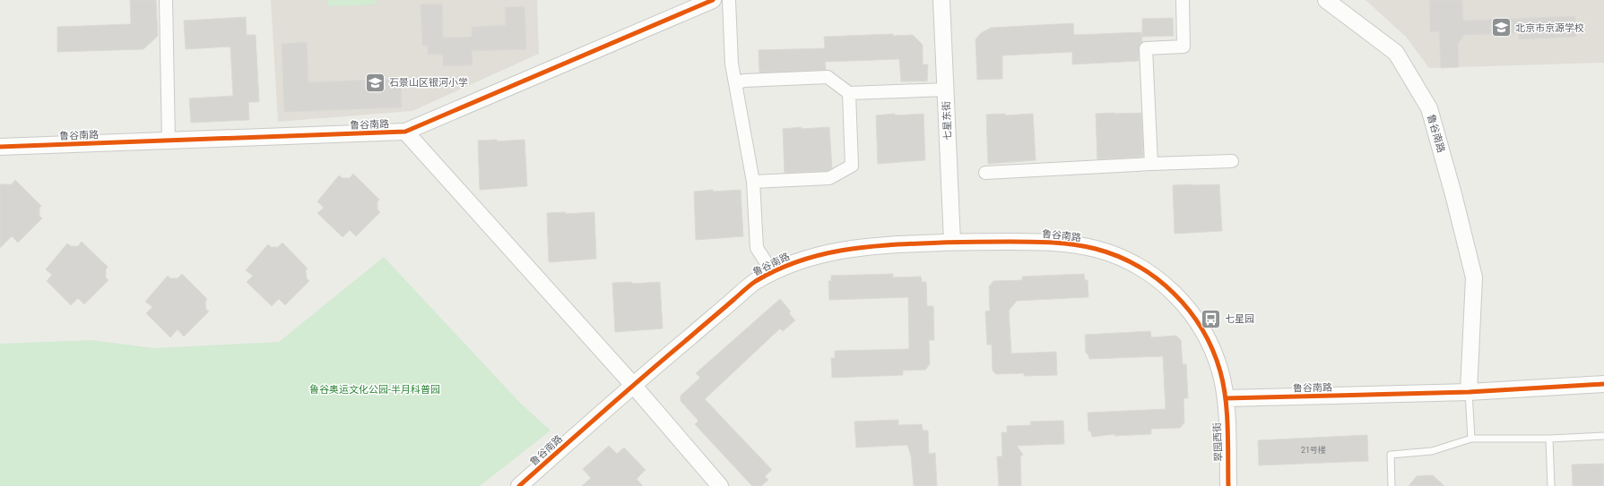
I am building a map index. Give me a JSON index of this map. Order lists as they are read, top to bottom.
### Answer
{
  "streets": {
    "street": ["七星东街", "鲁谷南路", "翠园西街"]
  },
  "crossings": [
    ["七星东街", "鲁谷南路"],
    ["鲁谷南路", "翠园西街"]
  ],
  "parks": ["鲁谷奥运文化公园-半月科普园"],
  "places": {
    "school or university": ["北京市京源学校", "石景山区银河小学"],
    "bus stop": ["七星园"]
  },
  "house_numbers": ["21号楼"]
}
